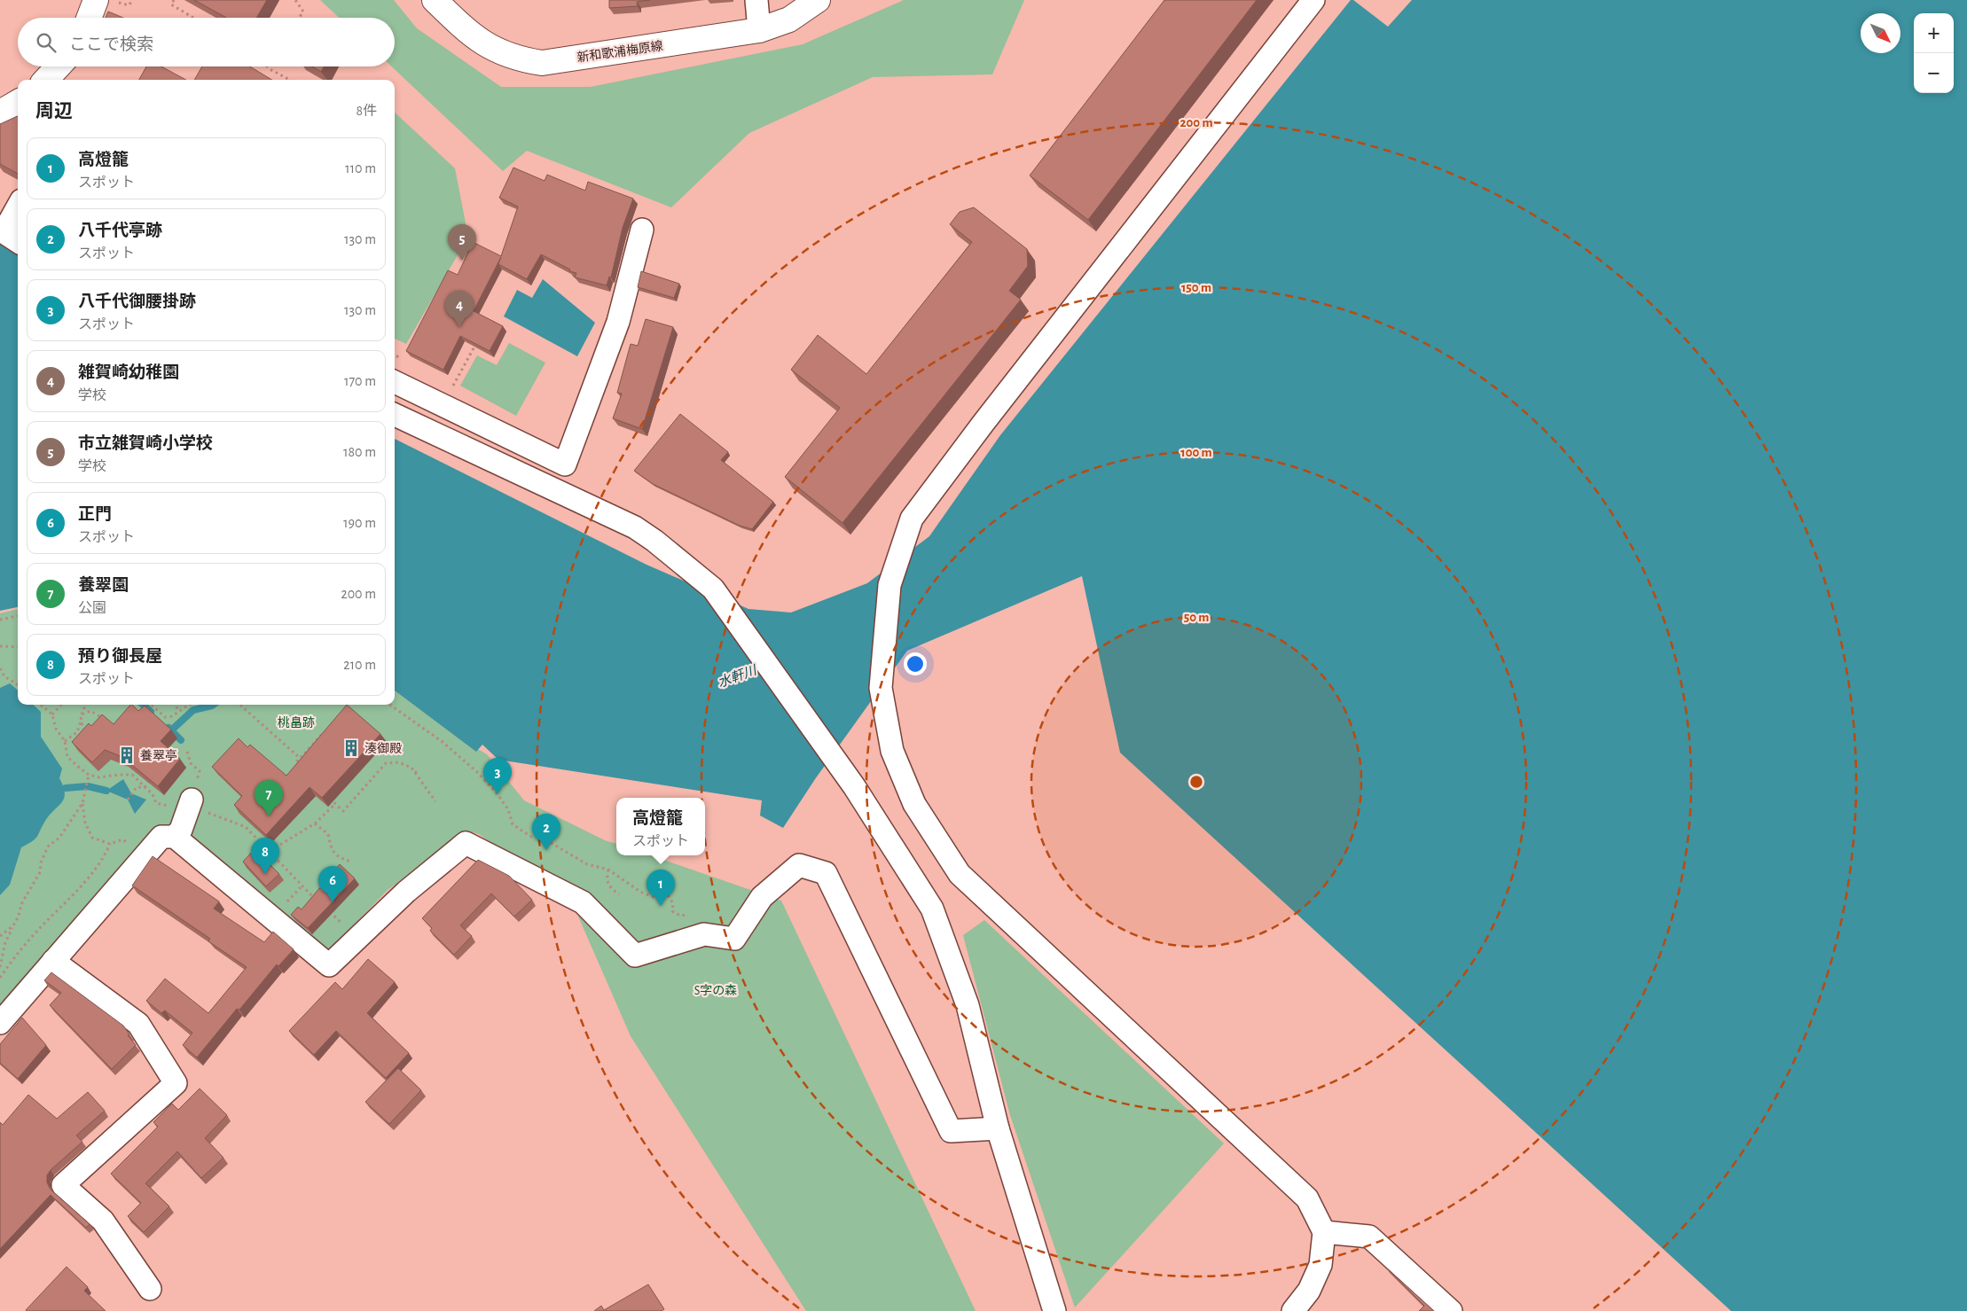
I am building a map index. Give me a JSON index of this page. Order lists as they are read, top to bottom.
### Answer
{
  "streets": {
    "main road": ["新和歌浦梅原線"]
  },
  "water": ["水軒川"],
  "parks": ["桃畠跡", "S字の森"],
  "places": {
    "building": ["湊御殿", "養翠亭"]
  },
  "north": "bottom right",
  "page": {
    "map_buttons": ["+", "−"],
    "search": "ここで検索",
    "heading": ["周辺", "8件"],
    "list": [
      {
        "mark": "1",
        "name": "高燈籠",
        "note": "スポット",
        "value": "110 m"
      },
      {
        "mark": "2",
        "name": "八千代亭跡",
        "note": "スポット",
        "value": "130 m"
      },
      {
        "mark": "3",
        "name": "八千代御腰掛跡",
        "note": "スポット",
        "value": "130 m"
      },
      {
        "mark": "4",
        "name": "雑賀崎幼稚園",
        "note": "学校",
        "value": "170 m"
      },
      {
        "mark": "5",
        "name": "市立雑賀崎小学校",
        "note": "学校",
        "value": "180 m"
      },
      {
        "mark": "6",
        "name": "正門",
        "note": "スポット",
        "value": "190 m"
      },
      {
        "mark": "7",
        "name": "養翠園",
        "note": "公園",
        "value": "200 m"
      },
      {
        "mark": "8",
        "name": "預り御長屋",
        "note": "スポット",
        "value": "210 m"
      }
    ],
    "pins": [
      "5",
      "4",
      "3",
      "7",
      "2",
      "8",
      "6",
      "1"
    ],
    "popup": ["高燈籠", "スポット"]
  },
  "rings": [
    "200 m",
    "150 m",
    "100 m",
    "50 m"
  ]
}
